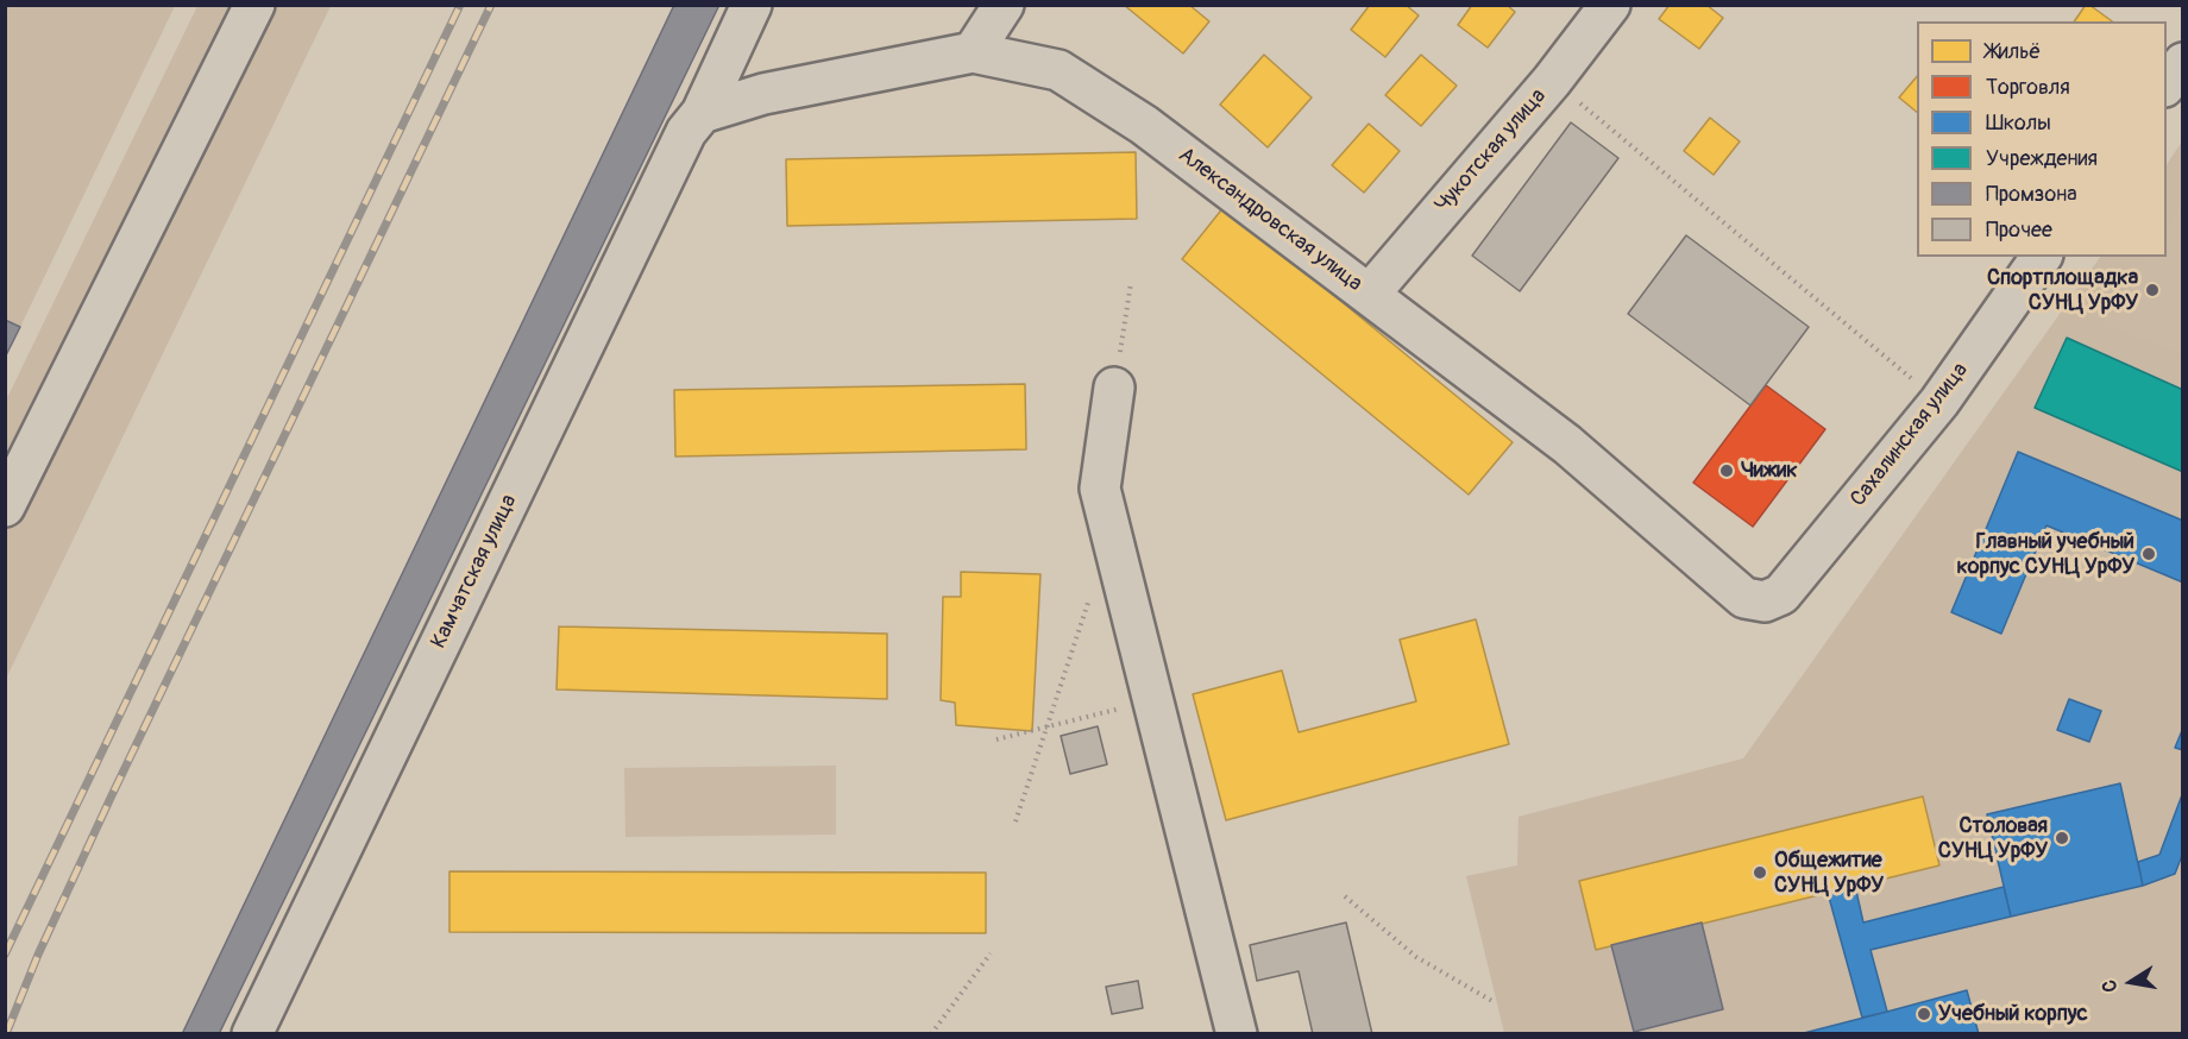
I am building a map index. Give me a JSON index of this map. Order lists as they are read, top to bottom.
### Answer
{
  "streets": {
    "street": [
      "Чукотская улица",
      "Александровская улица",
      "Сахалинская улица",
      "Камчатская улица"
    ]
  },
  "crossings": [
    ["Чукотская улица", "Александровская улица"],
    ["Александровская улица", "Сахалинская улица"],
    ["Александровская улица", "Камчатская улица"]
  ],
  "places": [
    "Спортплощадка СУНЦ УрФУ",
    "Чижик",
    "Главный учебный корпус СУНЦ УрФУ",
    "Столовая СУНЦ УрФУ",
    "Общежитие СУНЦ УрФУ",
    "Учебный корпус"
  ],
  "legend": [
    "Жильё",
    "Торговля",
    "Школы",
    "Учреждения",
    "Промзона",
    "Прочее"
  ],
  "north": "left"
}
